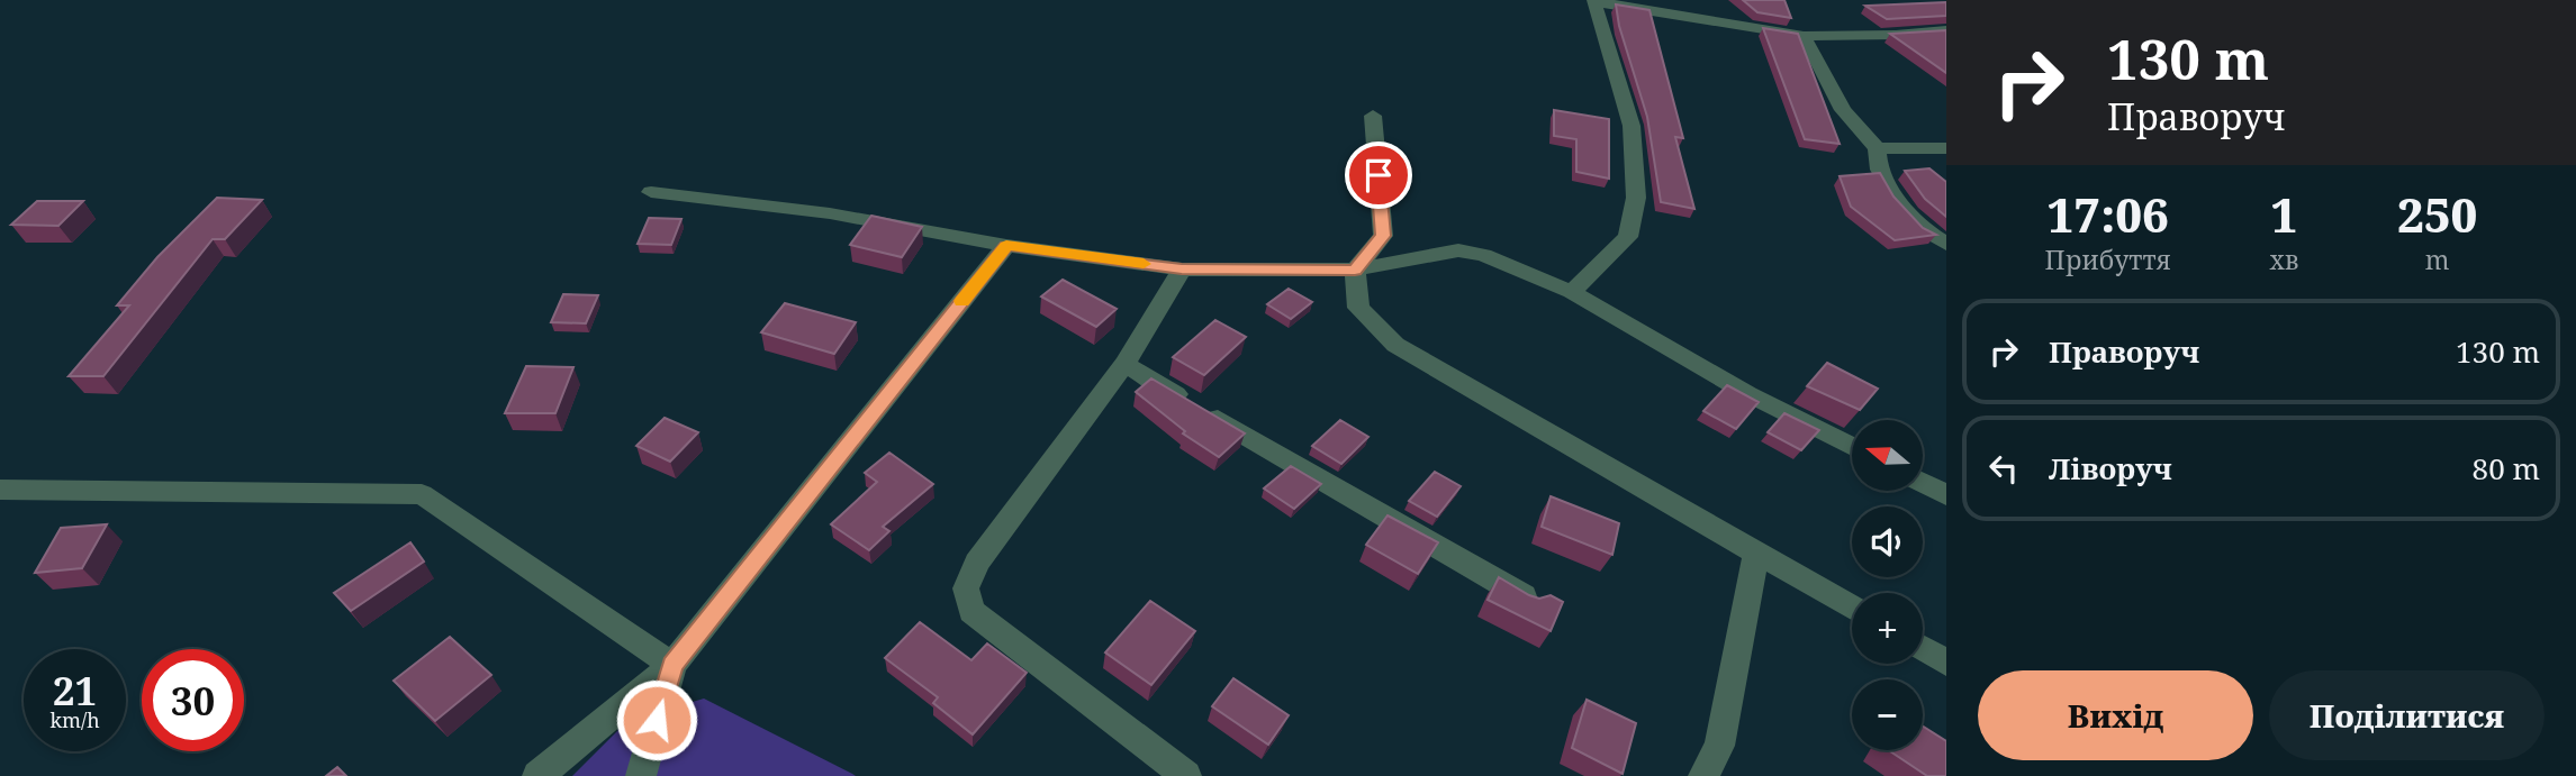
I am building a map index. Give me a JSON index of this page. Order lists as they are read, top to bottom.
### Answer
{
  "north": "left",
  "page": {
    "turn": ["130 m", "Праворуч"],
    "eta": [
      "17:06",
      "Прибуття",
      "1",
      "хв",
      "250",
      "m"
    ],
    "list": [
      {
        "name": "Праворуч",
        "value": "130 m"
      },
      {
        "name": "Ліворуч",
        "value": "80 m"
      }
    ],
    "map_buttons": ["+", "−"],
    "speed": "21 km/h",
    "limit": "30",
    "buttons": ["Вихід", "Поділитися"]
  }
}
